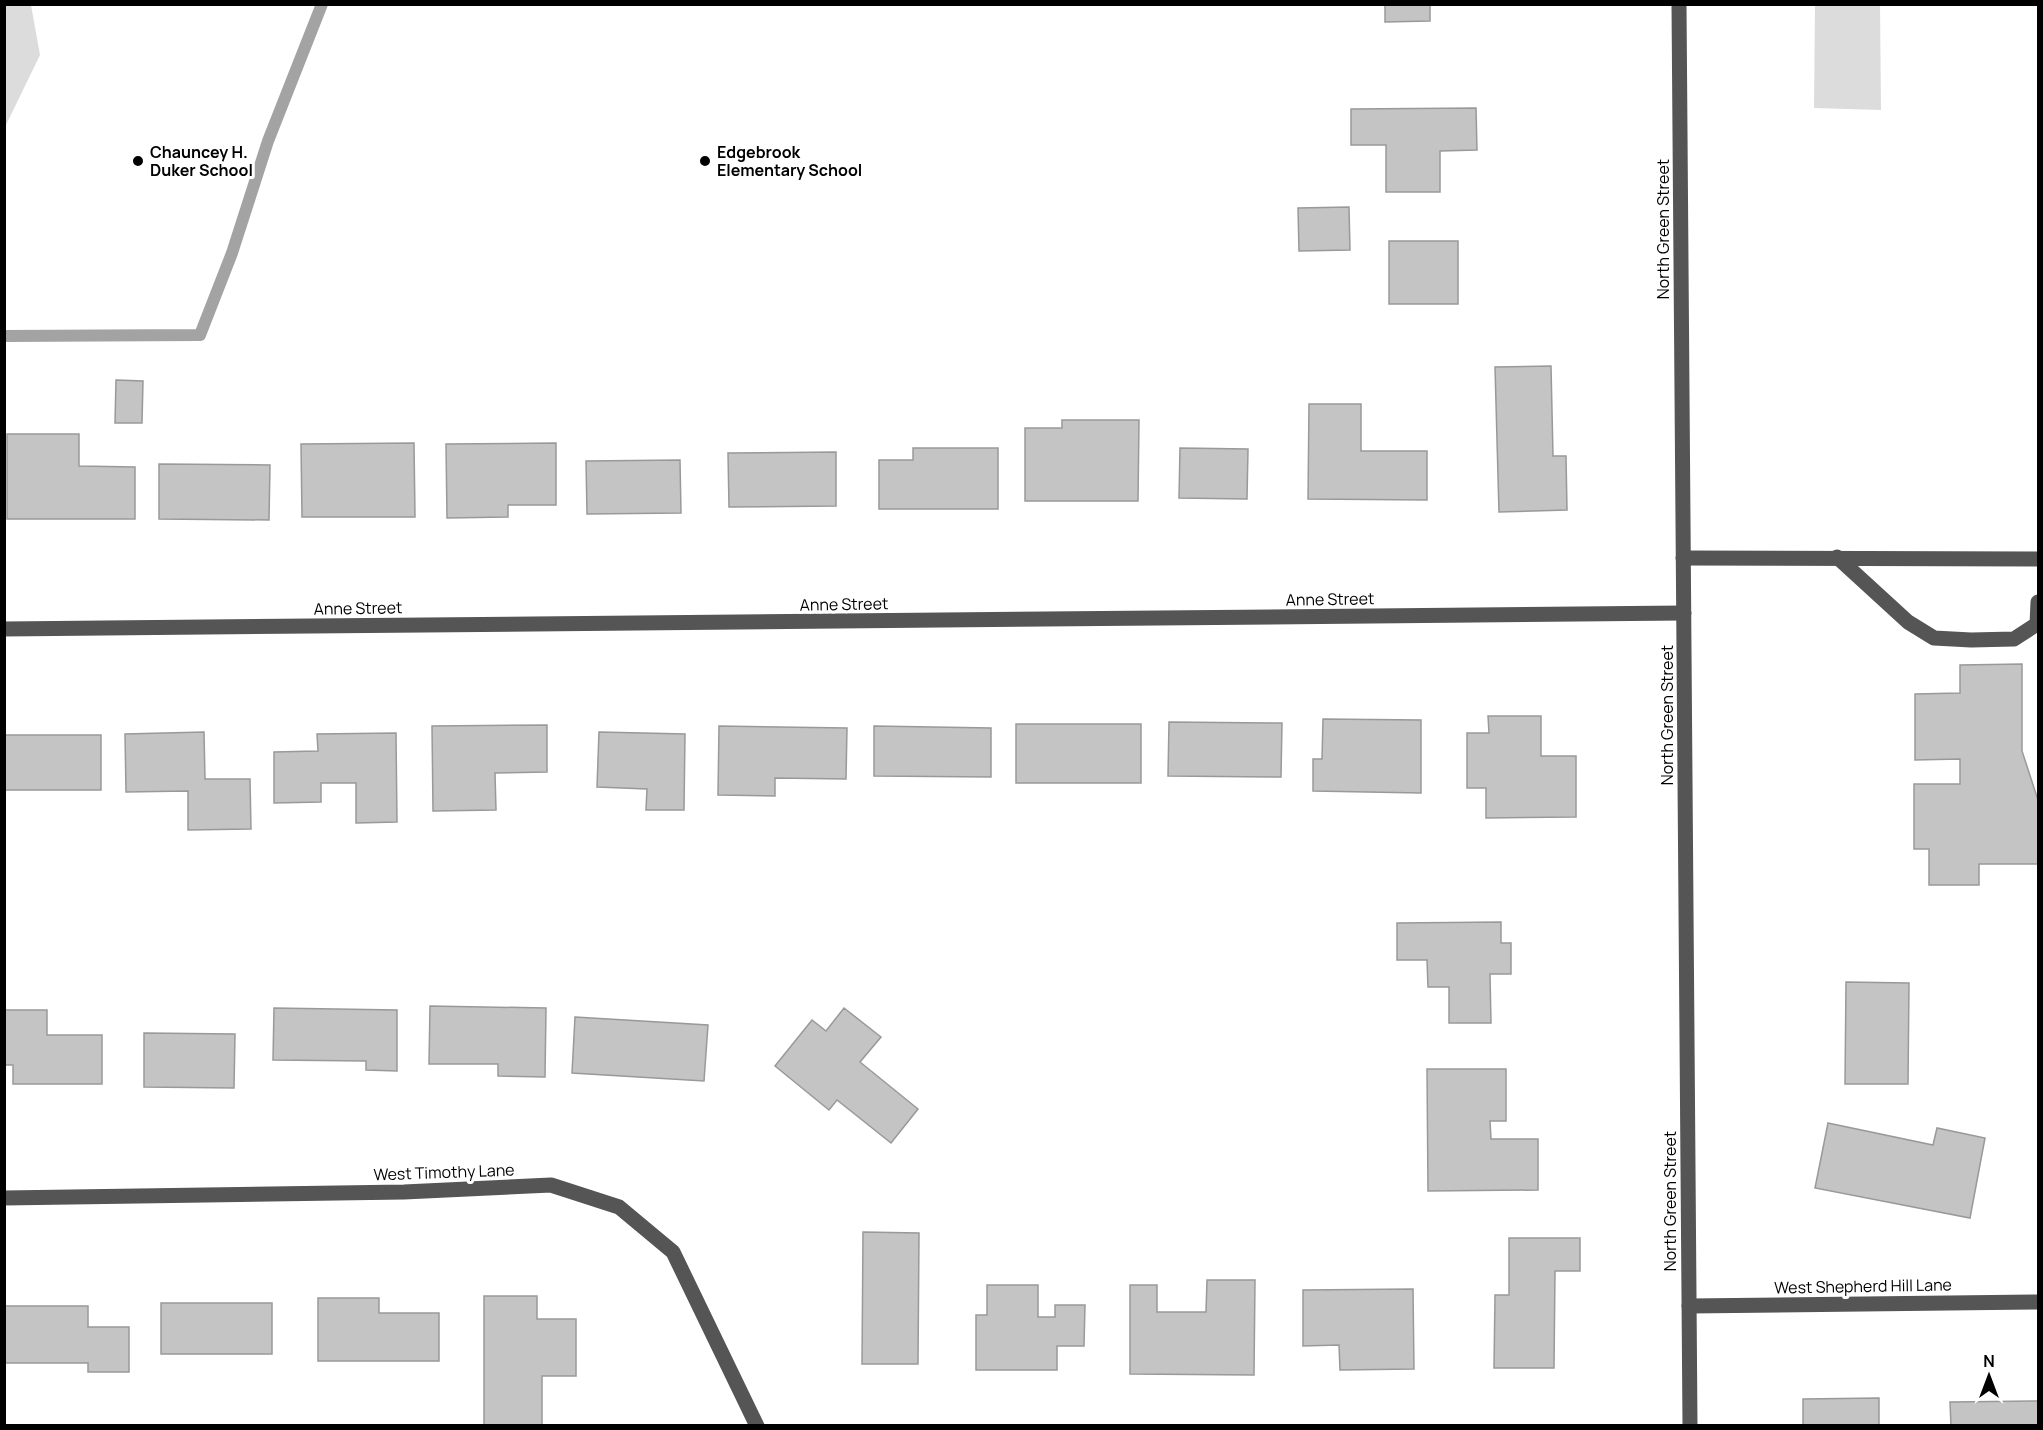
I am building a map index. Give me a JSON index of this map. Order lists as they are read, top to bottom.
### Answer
{
  "streets": {
    "street": [
      "North Green Street",
      "Anne Street",
      "West Timothy Lane",
      "West Shepherd Hill Lane"
    ]
  },
  "crossings": [
    ["North Green Street", "Anne Street"],
    ["North Green Street", "West Shepherd Hill Lane"]
  ],
  "places": ["Chauncey H. Duker School", "Edgebrook Elementary School"],
  "north": "top"
}
